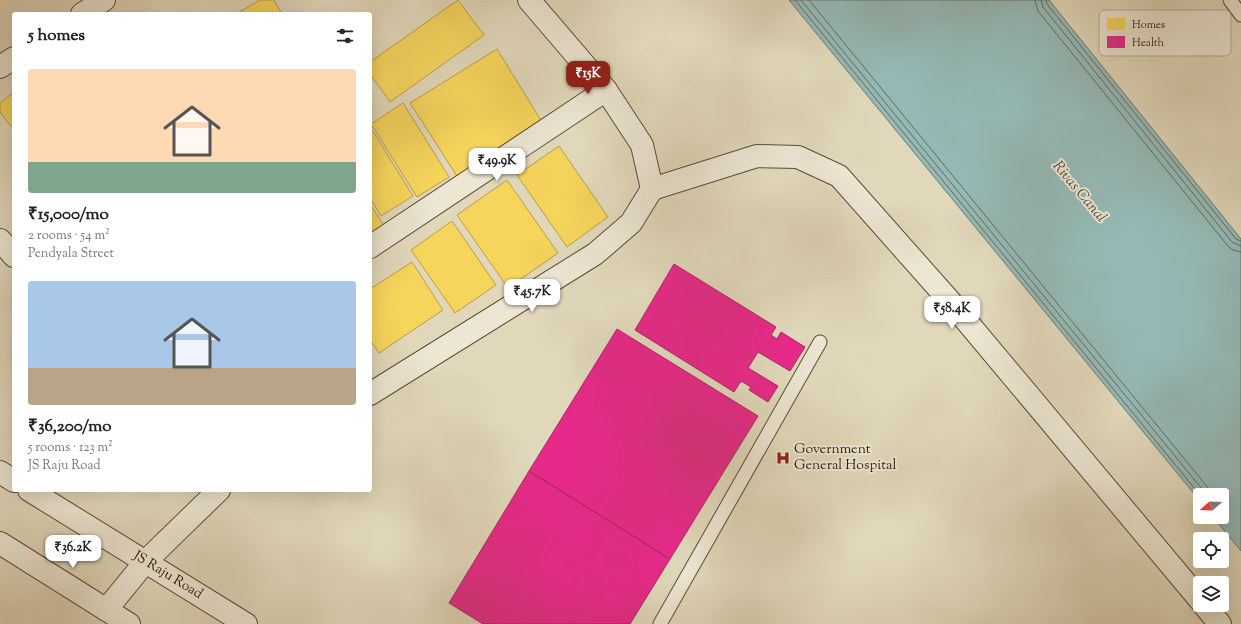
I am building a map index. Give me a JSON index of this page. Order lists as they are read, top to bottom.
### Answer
{
  "streets": {
    "street": ["JS Raju Road"]
  },
  "water": ["Rivas Canal"],
  "places": {
    "hospital": ["Government General Hospital"]
  },
  "legend": ["Homes", "Health"],
  "north": "left",
  "page": {
    "heading": "5 homes",
    "list": [
      {
        "name": "₹15,000/mo",
        "note": "2 rooms · 54 m² · Pendyala Street"
      },
      {
        "name": "₹36,200/mo",
        "note": "5 rooms · 123 m² · JS Raju Road"
      }
    ],
    "price": [
      "₹15K",
      "₹49.9K",
      "₹45.7K",
      "₹58.4K",
      "₹36.2K"
    ]
  }
}
